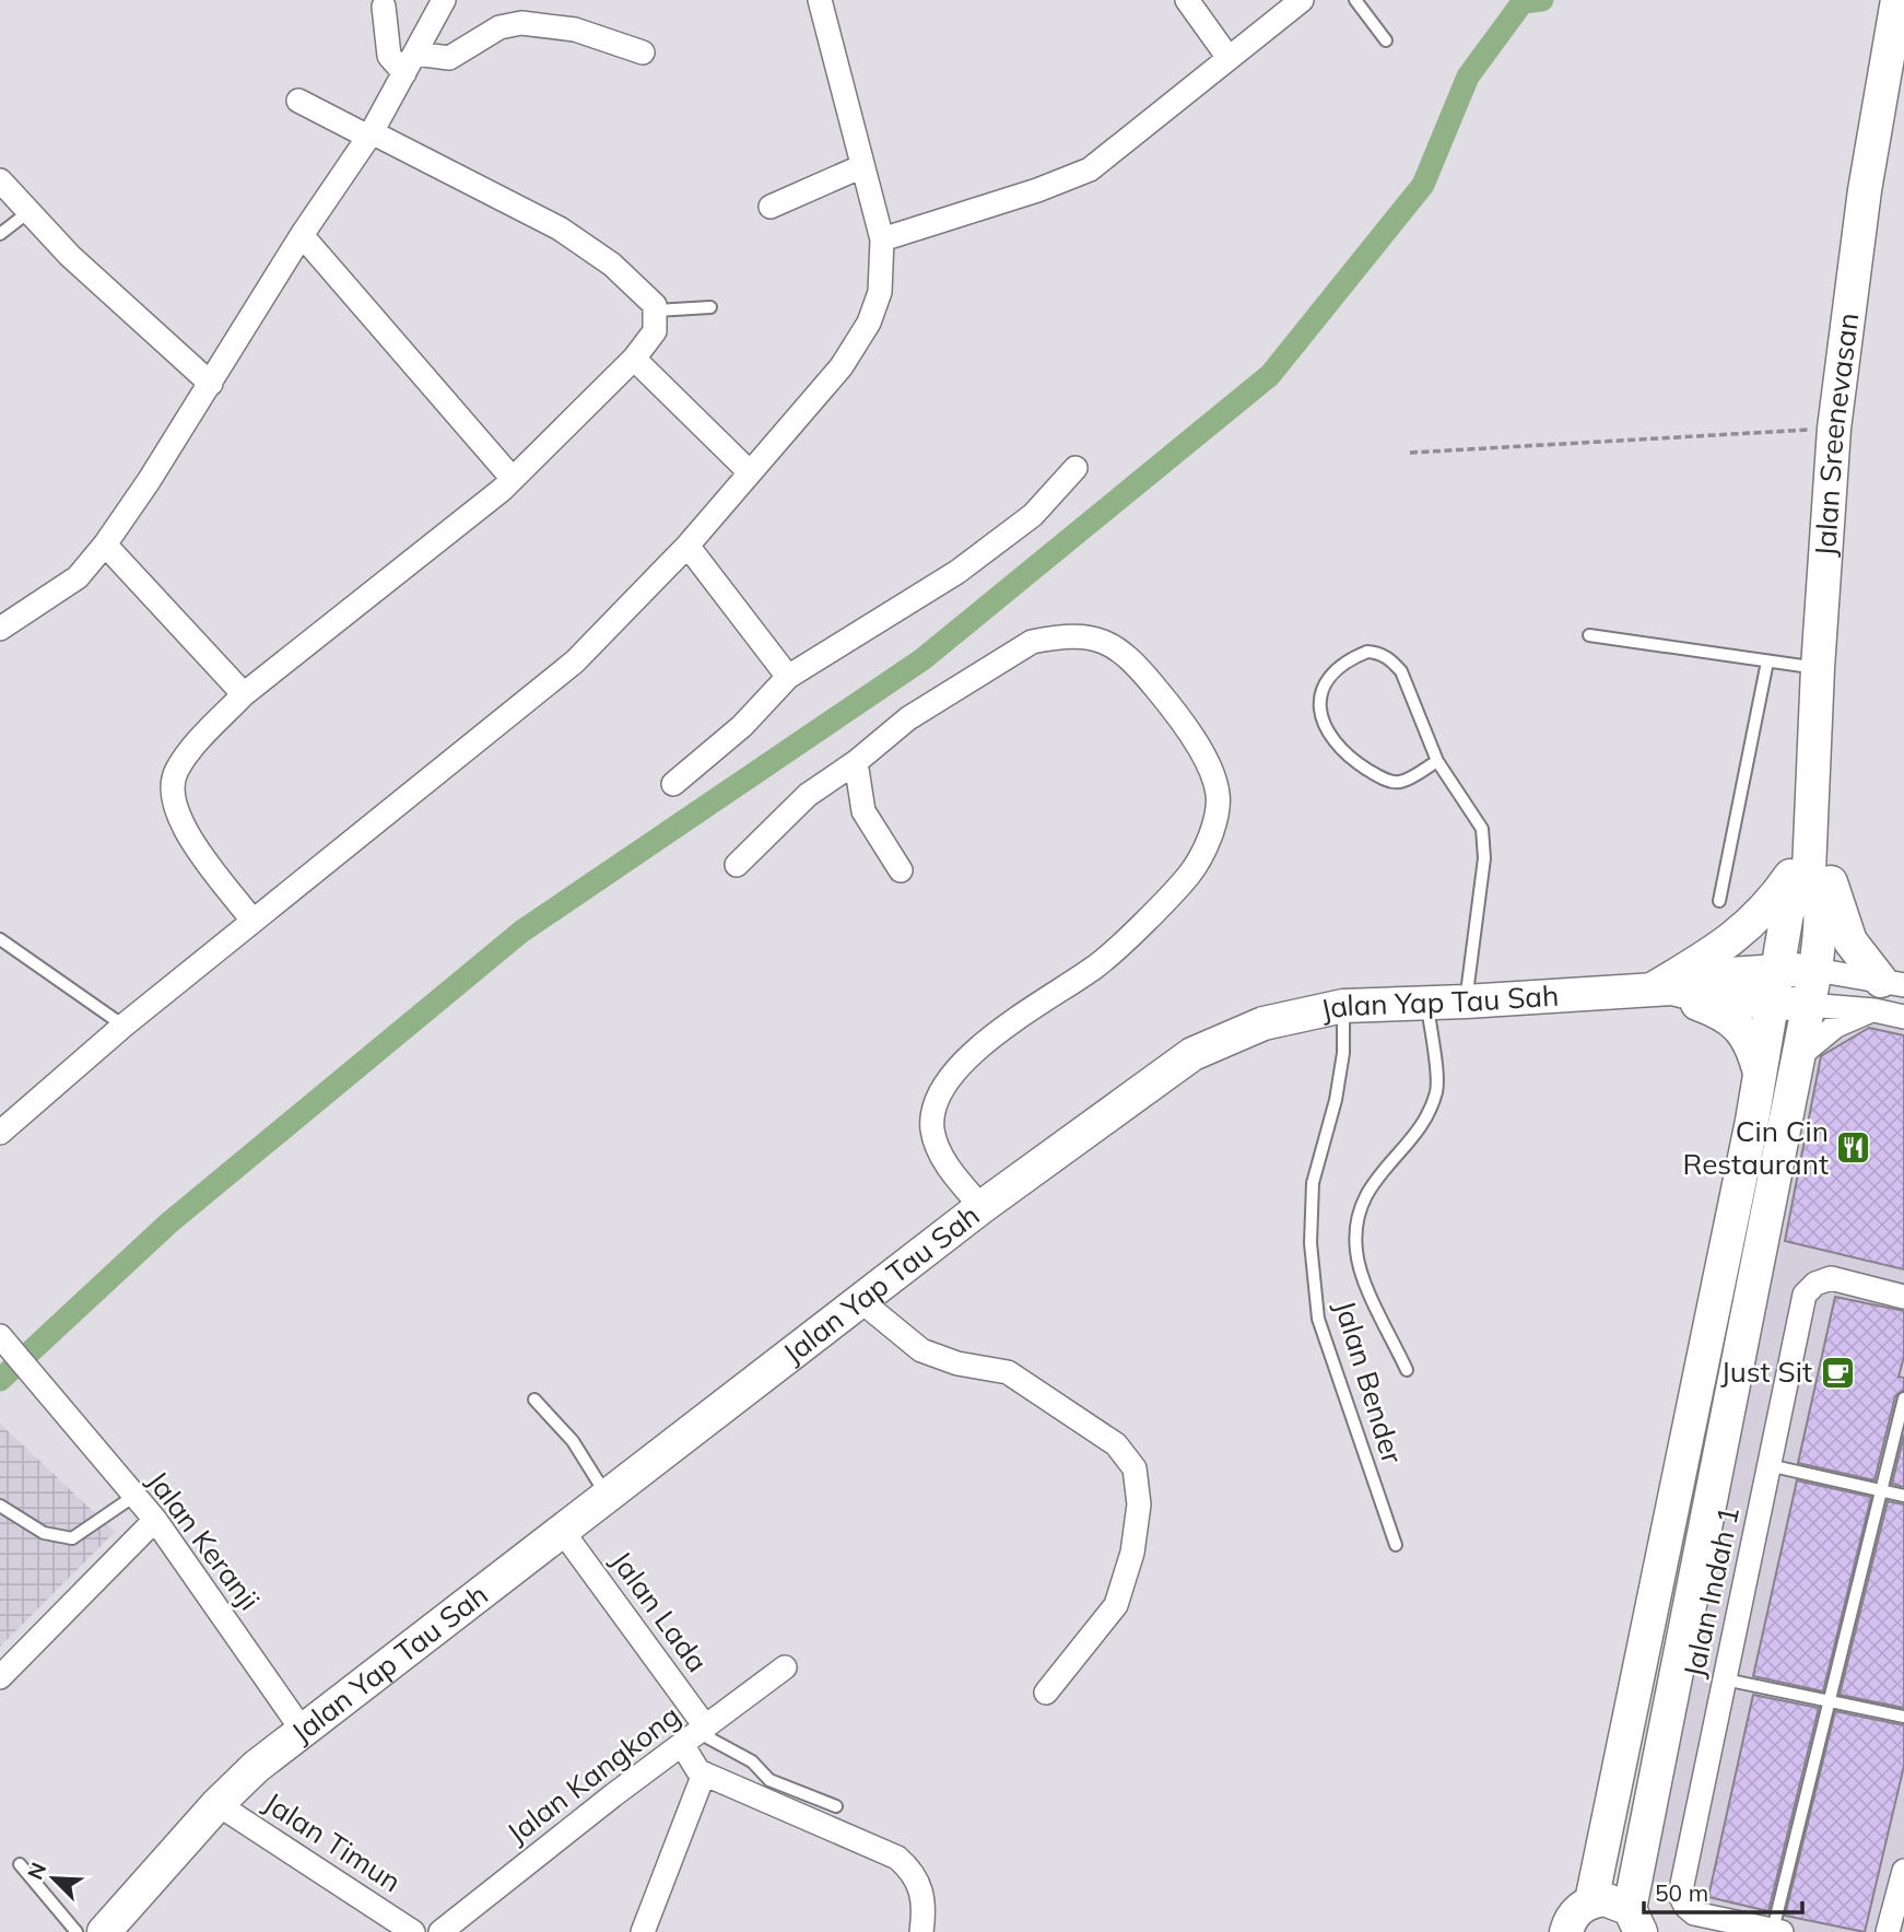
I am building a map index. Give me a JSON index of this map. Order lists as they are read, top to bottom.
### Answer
{
  "streets": {
    "street": [
      "Jalan Sreenevasan",
      "Jalan Yap Tau Sah",
      "Jalan Keranji",
      "Jalan Indah 1",
      "Jalan Lada",
      "Jalan Kangkong",
      "Jalan Timun"
    ],
    "lane": ["Jalan Bender"]
  },
  "crossings": [
    ["Jalan Yap Tau Sah", "Jalan Bender"],
    ["Jalan Yap Tau Sah", "Jalan Keranji"],
    ["Jalan Yap Tau Sah", "Jalan Lada"],
    ["Jalan Yap Tau Sah", "Jalan Timun"],
    ["Jalan Lada", "Jalan Kangkong"]
  ],
  "places": {
    "restaurant": ["Cin Cin Restaurant"],
    "cafe": ["Just Sit"]
  },
  "scale_bar": "50 m",
  "north": "top left"
}
